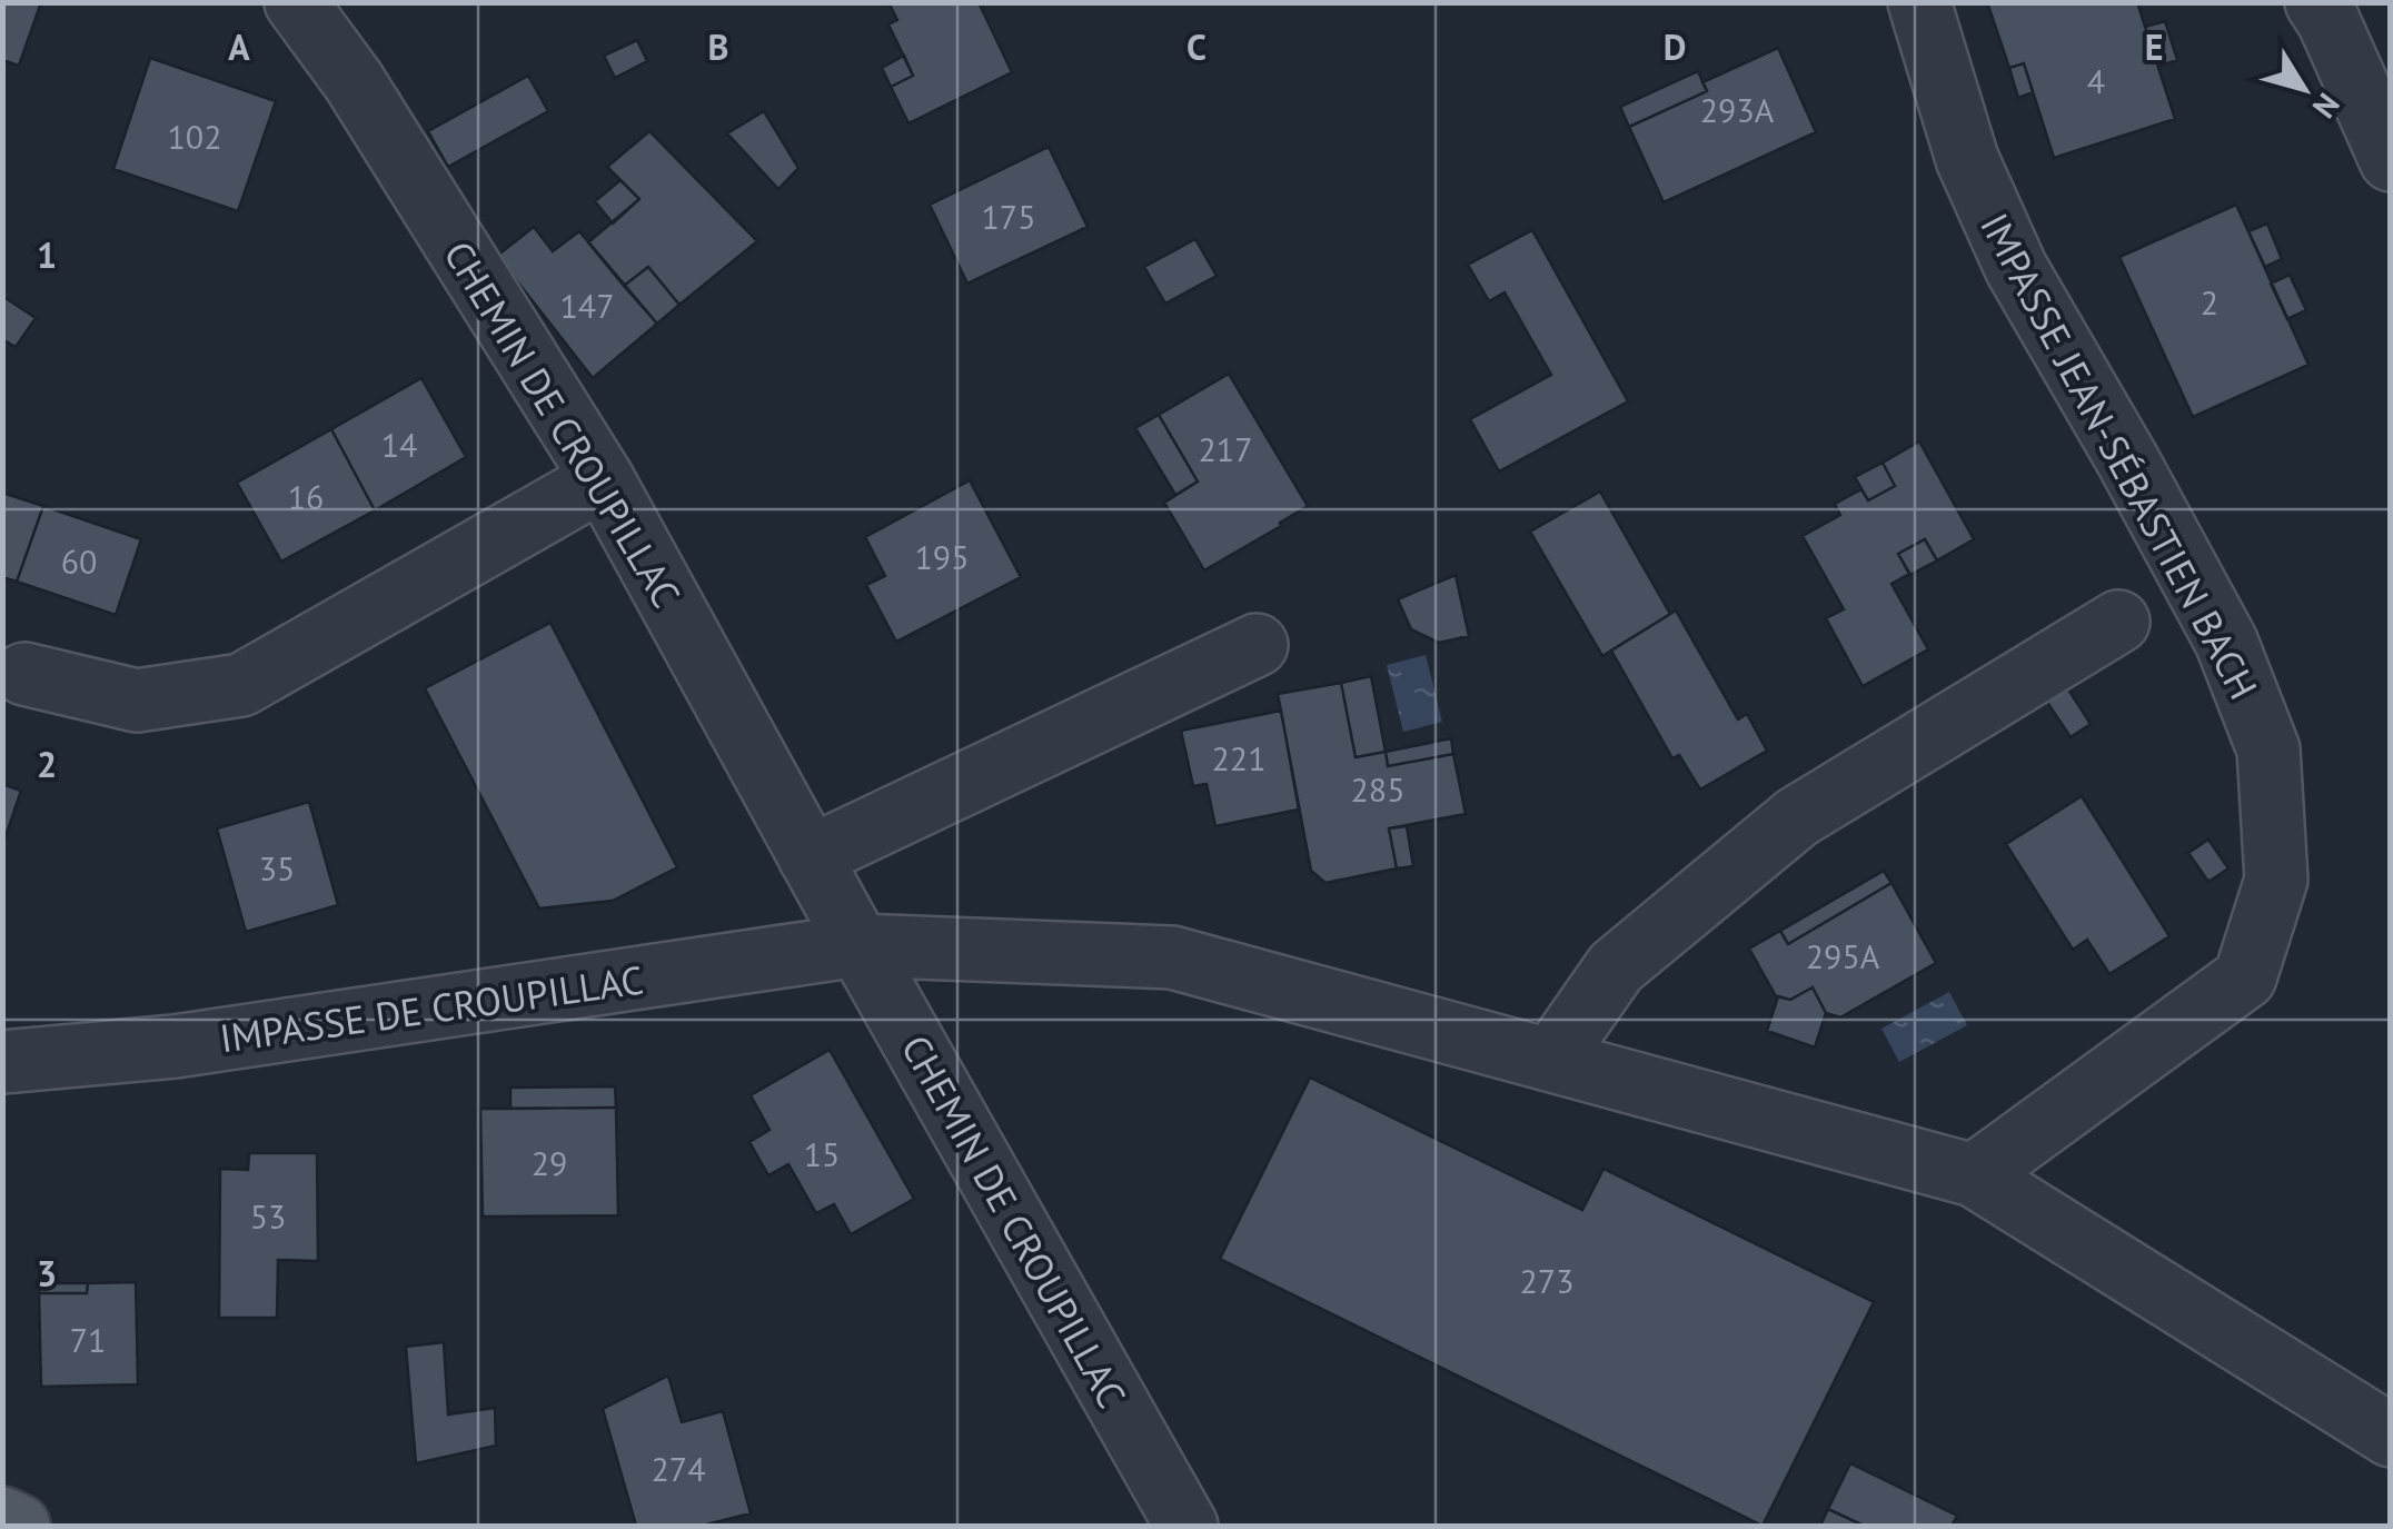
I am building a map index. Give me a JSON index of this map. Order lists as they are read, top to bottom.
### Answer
{
  "streets": {
    "street": ["CHEMIN DE CROUPILLAC", "IMPASSE JEAN-SÉBASTIEN BACH", "IMPASSE DE CROUPILLAC"]
  },
  "crossings": [
    ["CHEMIN DE CROUPILLAC", "IMPASSE DE CROUPILLAC"],
    ["IMPASSE JEAN-SÉBASTIEN BACH", "IMPASSE DE CROUPILLAC"]
  ],
  "house_numbers": [
    "4",
    "293A",
    "102",
    "175",
    "2",
    "147",
    "14",
    "217",
    "16",
    "195",
    "60",
    "221",
    "285",
    "35",
    "295A",
    "15",
    "29",
    "53",
    "273",
    "71",
    "274"
  ],
  "north": "bottom right",
  "grid": {
    "columns": [
      "A",
      "B",
      "C",
      "D",
      "E"
    ],
    "rows": ["1", "2", "3"]
  }
}
